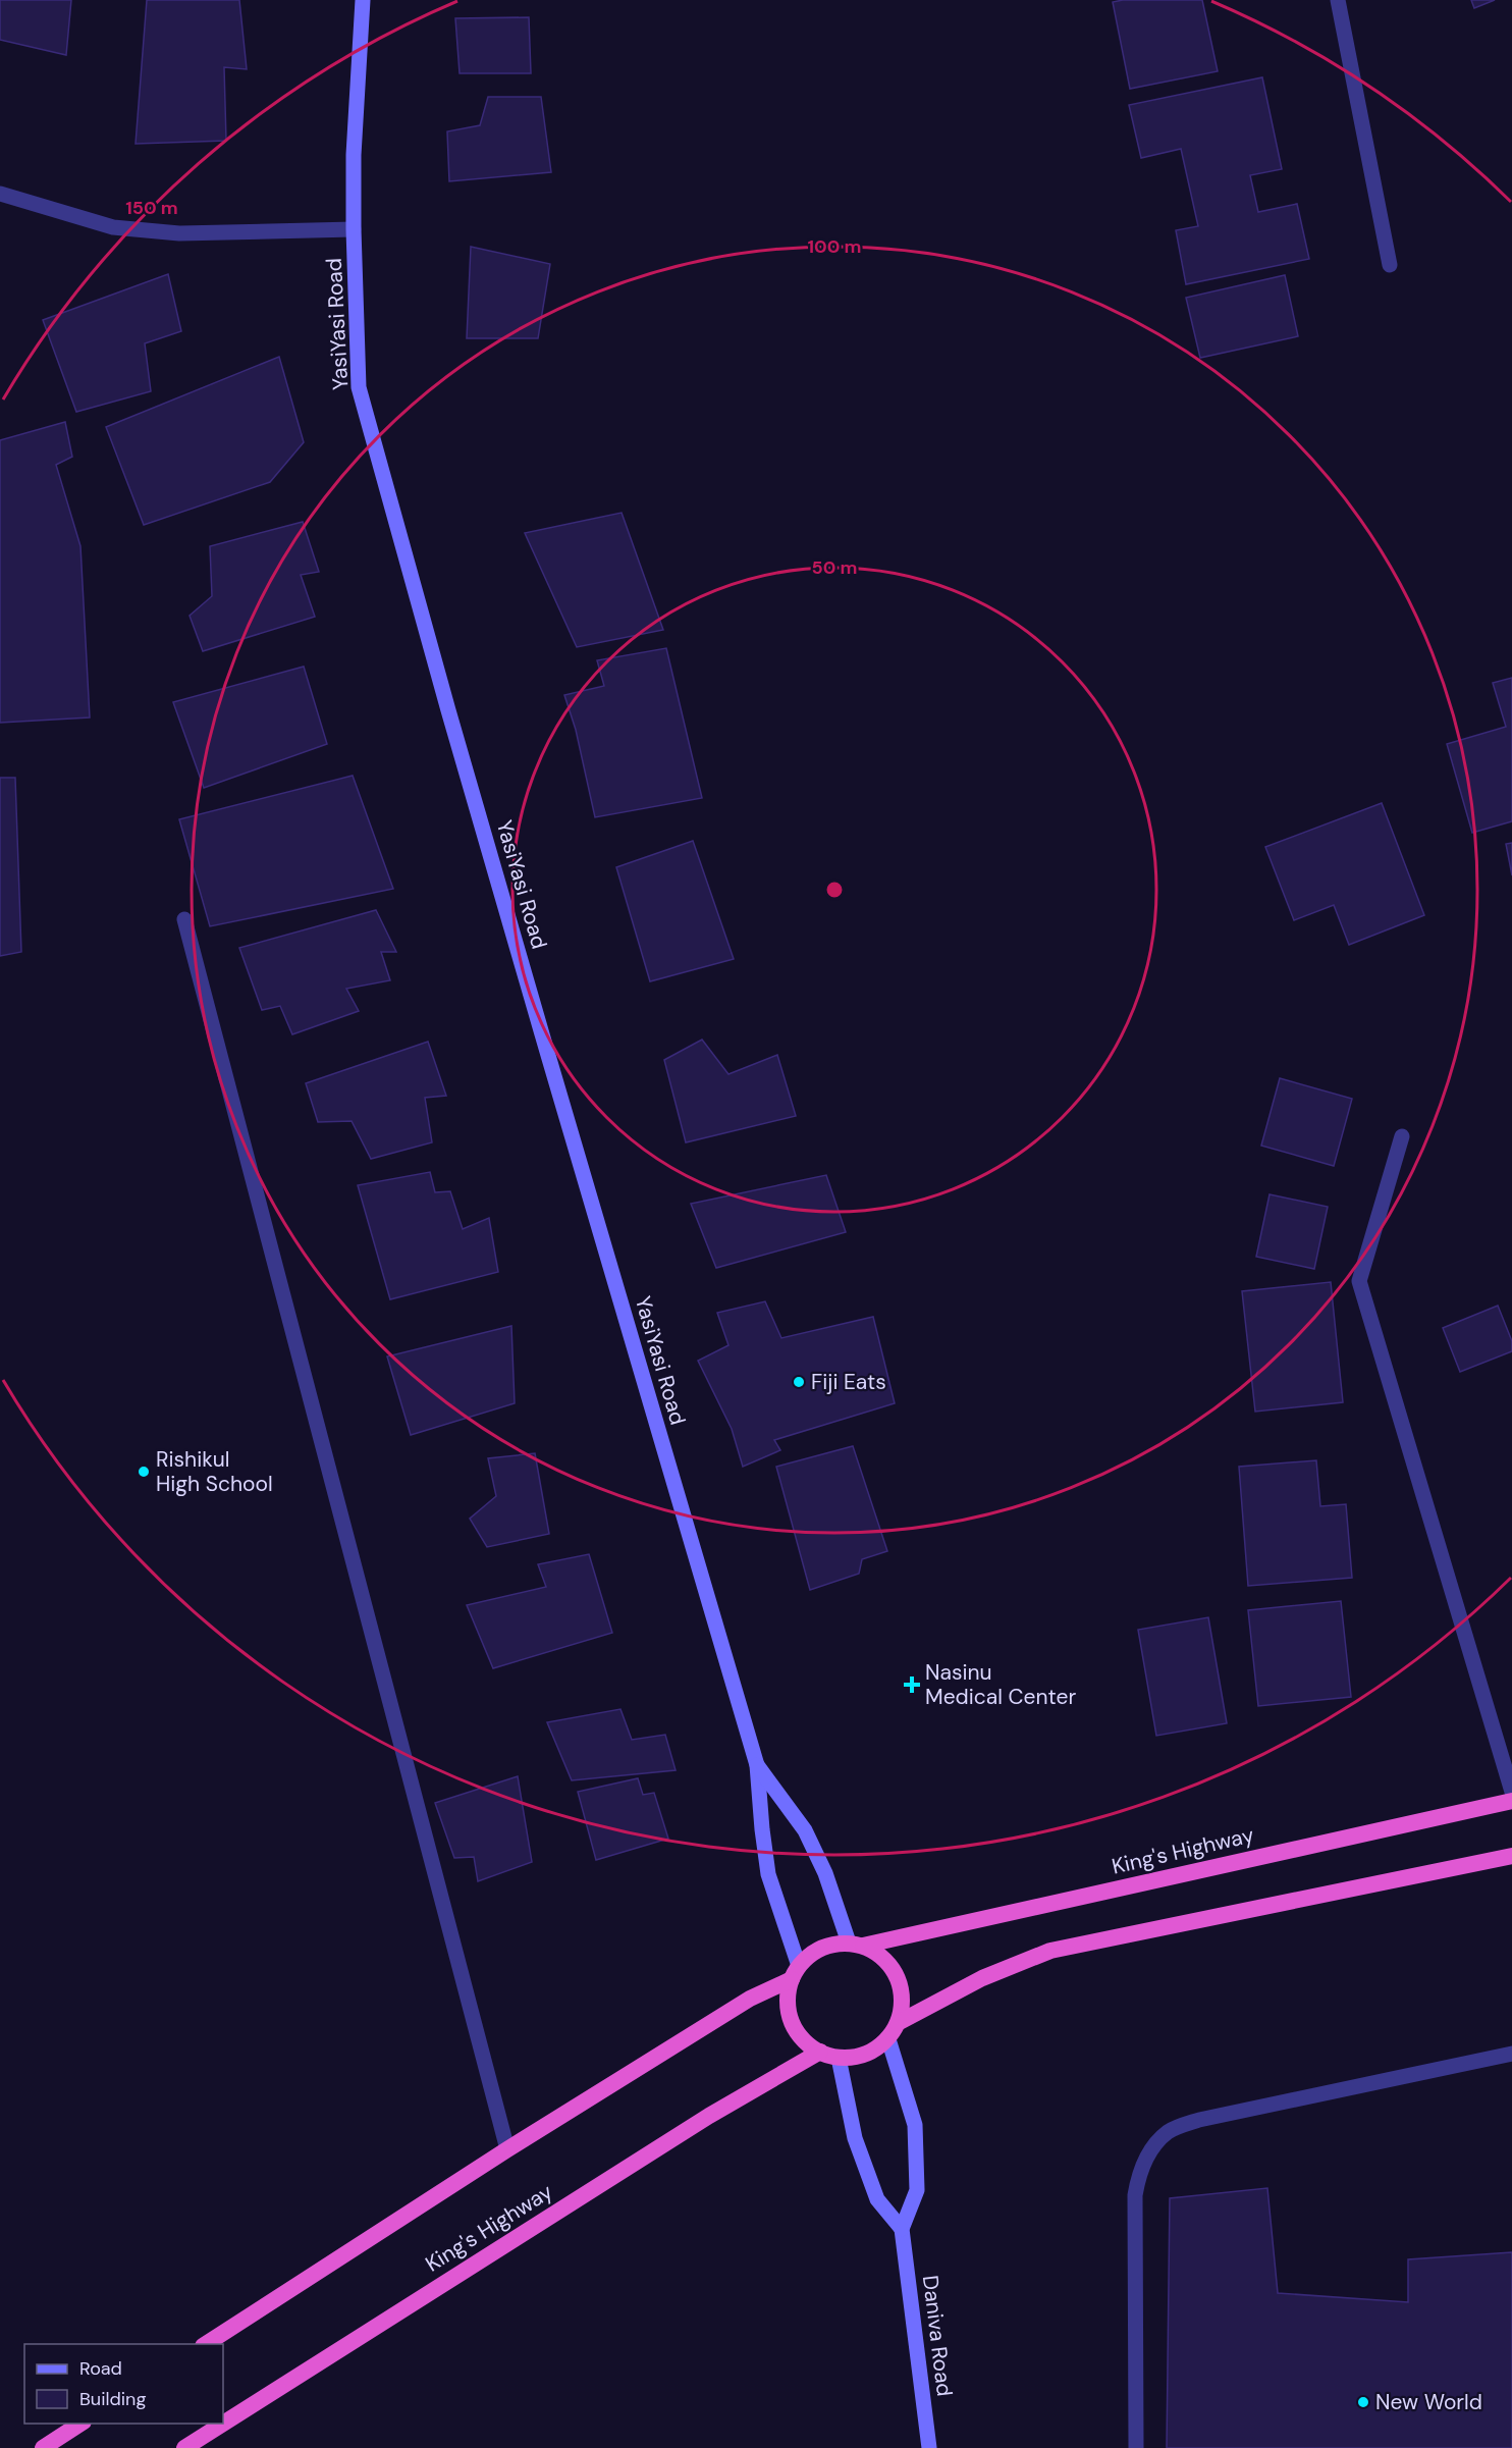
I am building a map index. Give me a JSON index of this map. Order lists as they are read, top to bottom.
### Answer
{
  "streets": {
    "highway": ["King's Highway"],
    "main road": ["YasiYasi Road", "Daniva Road"]
  },
  "crossings": [
    ["YasiYasi Road", "King's Highway"]
  ],
  "places": {
    "other": ["Fiji Eats", "Rishikul High School", "New World"],
    "health": ["Nasinu Medical Center"]
  },
  "legend": ["Road", "Building"],
  "rings": ["150 m", "100 m", "50 m"]
}
